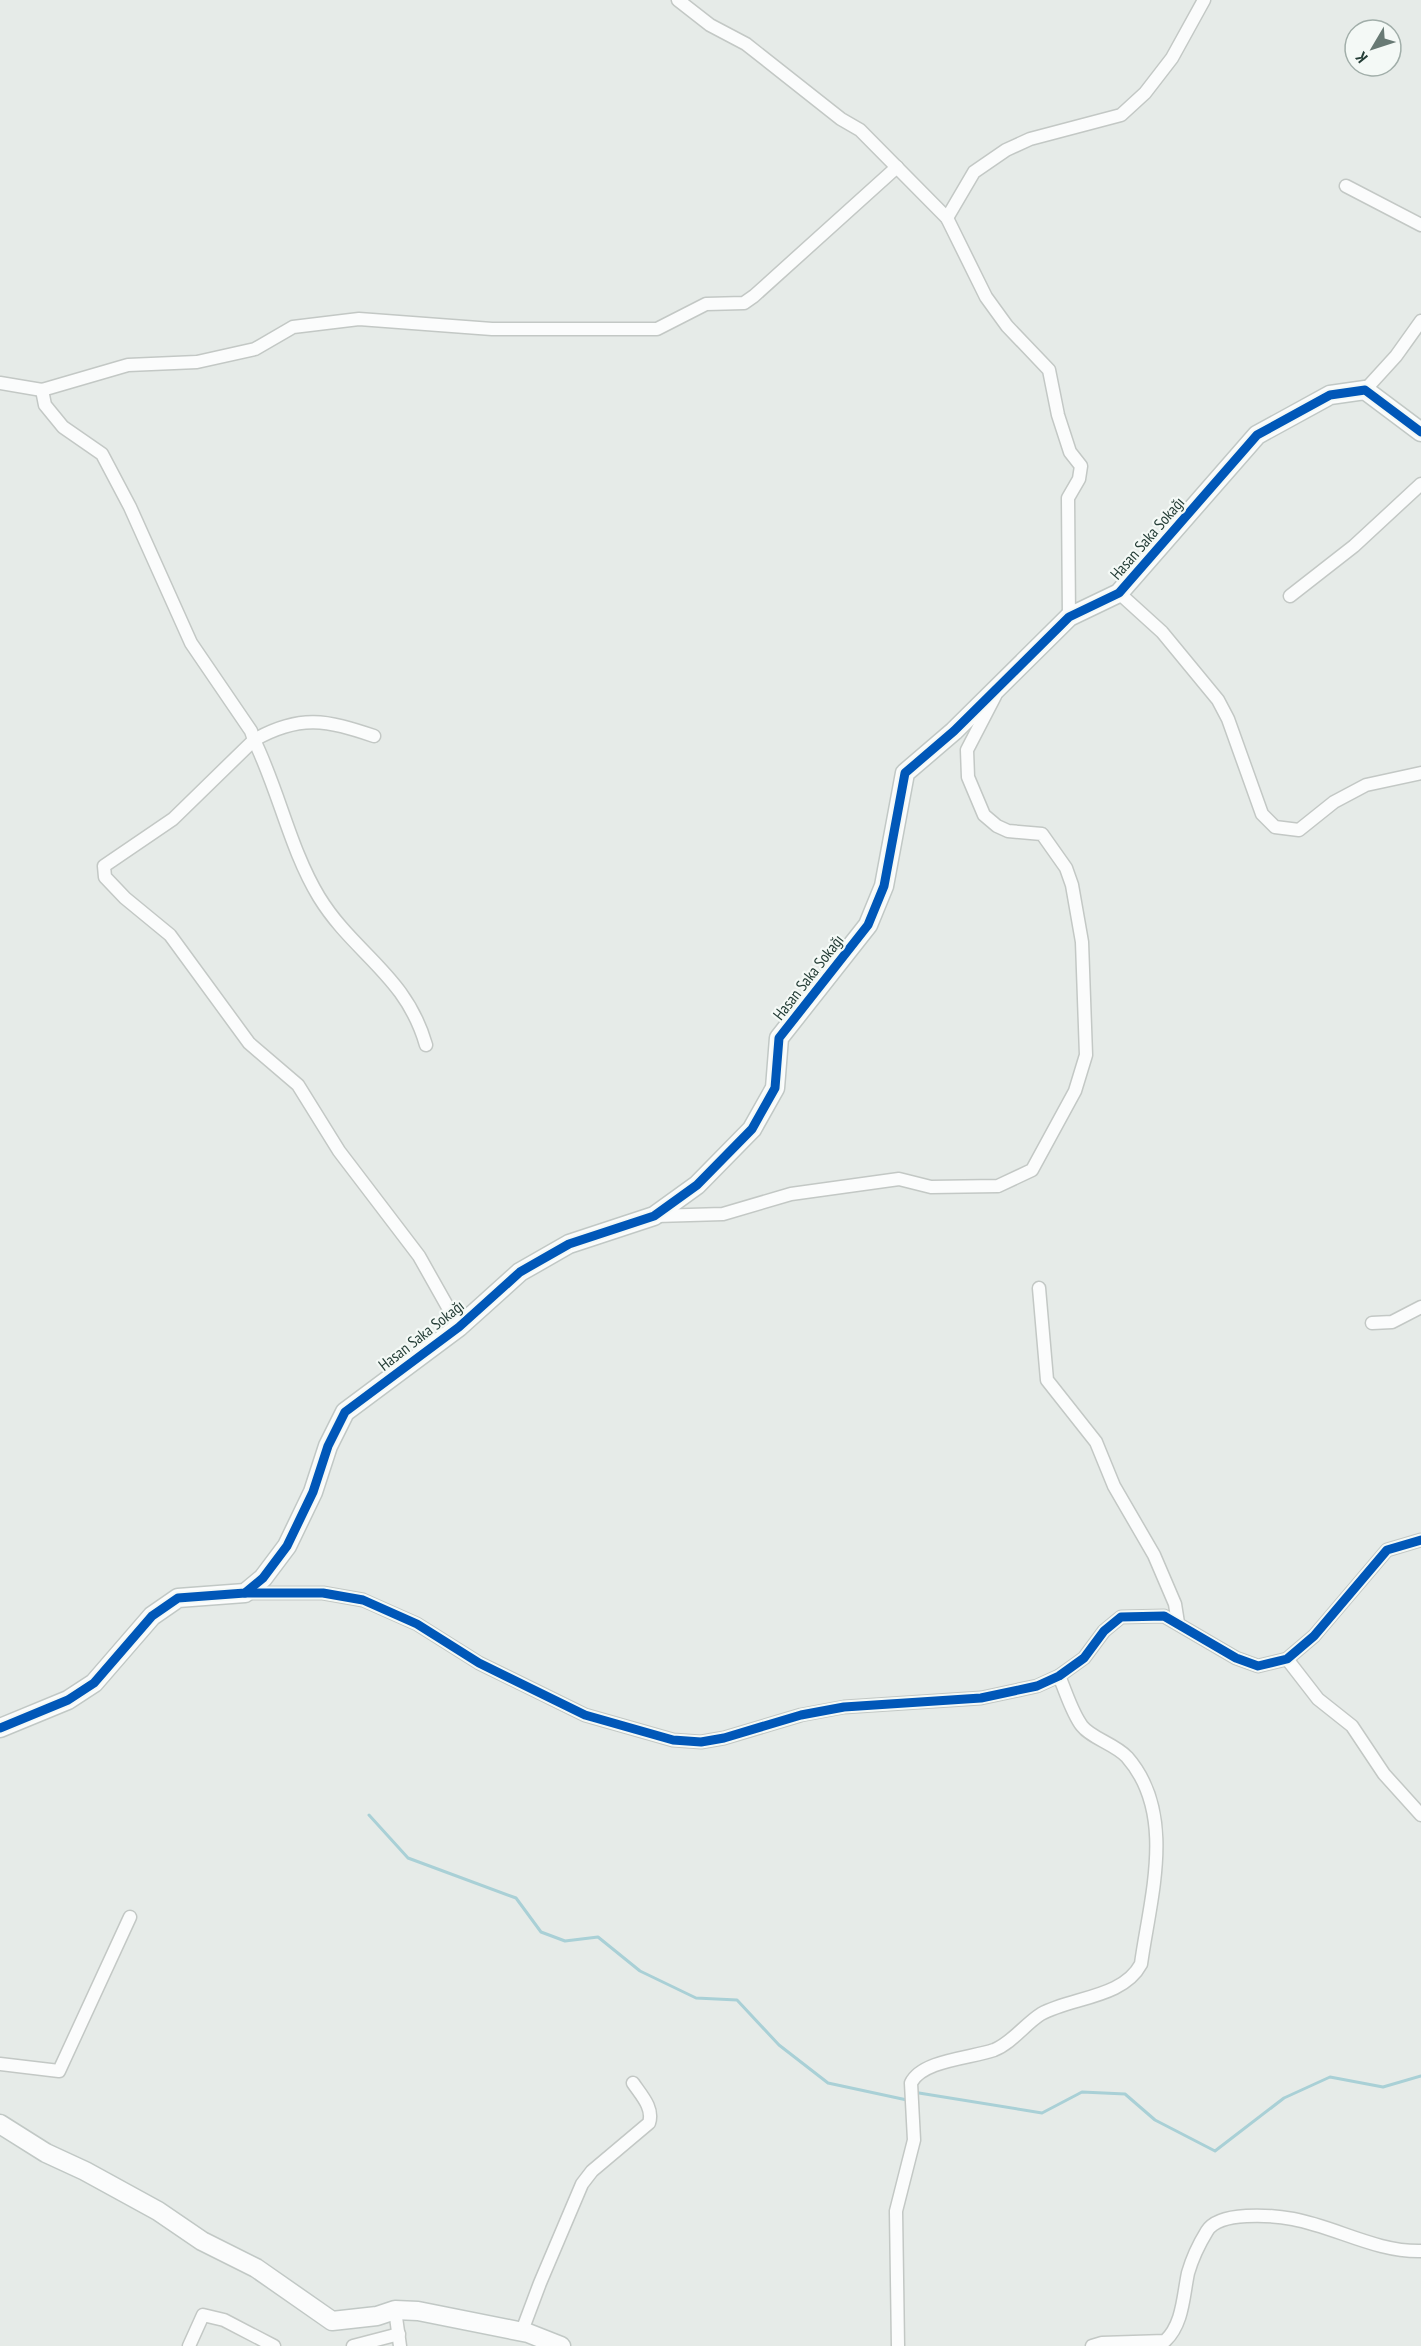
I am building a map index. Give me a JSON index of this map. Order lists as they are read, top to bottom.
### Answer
{
  "streets": {
    "street": ["Hasan Saka Sokağı"]
  },
  "north": "bottom left"
}
